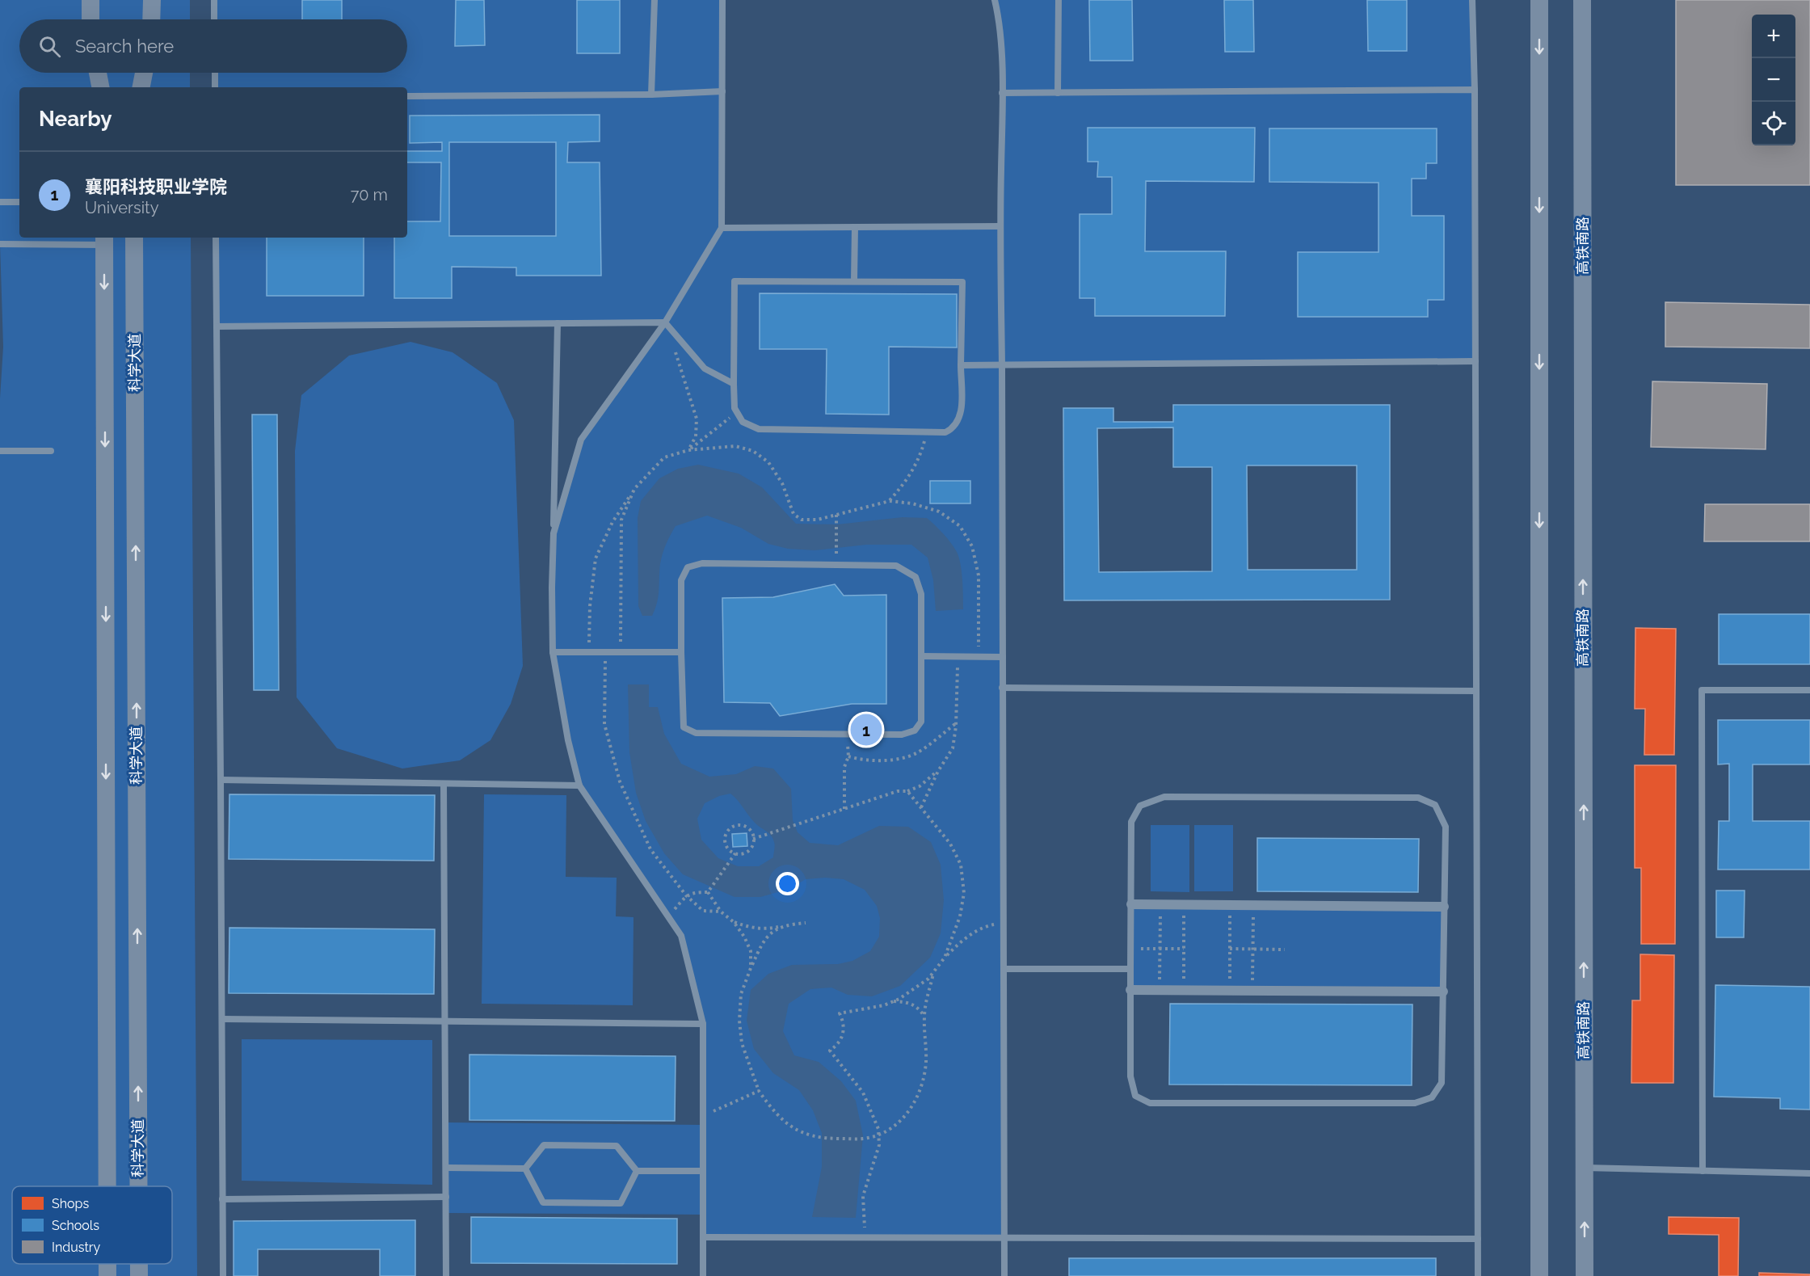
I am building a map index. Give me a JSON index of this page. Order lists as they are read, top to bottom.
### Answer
{
  "streets": {
    "main road": ["高铁南路", "科学大道"]
  },
  "legend": ["Shops", "Schools", "Industry"],
  "page": {
    "map_buttons": ["+", "−"],
    "search": "Search here",
    "heading": "Nearby",
    "list": [
      {
        "mark": "1",
        "name": "襄阳科技职业学院",
        "note": "University",
        "value": "70 m"
      }
    ],
    "pins": "1"
  }
}
